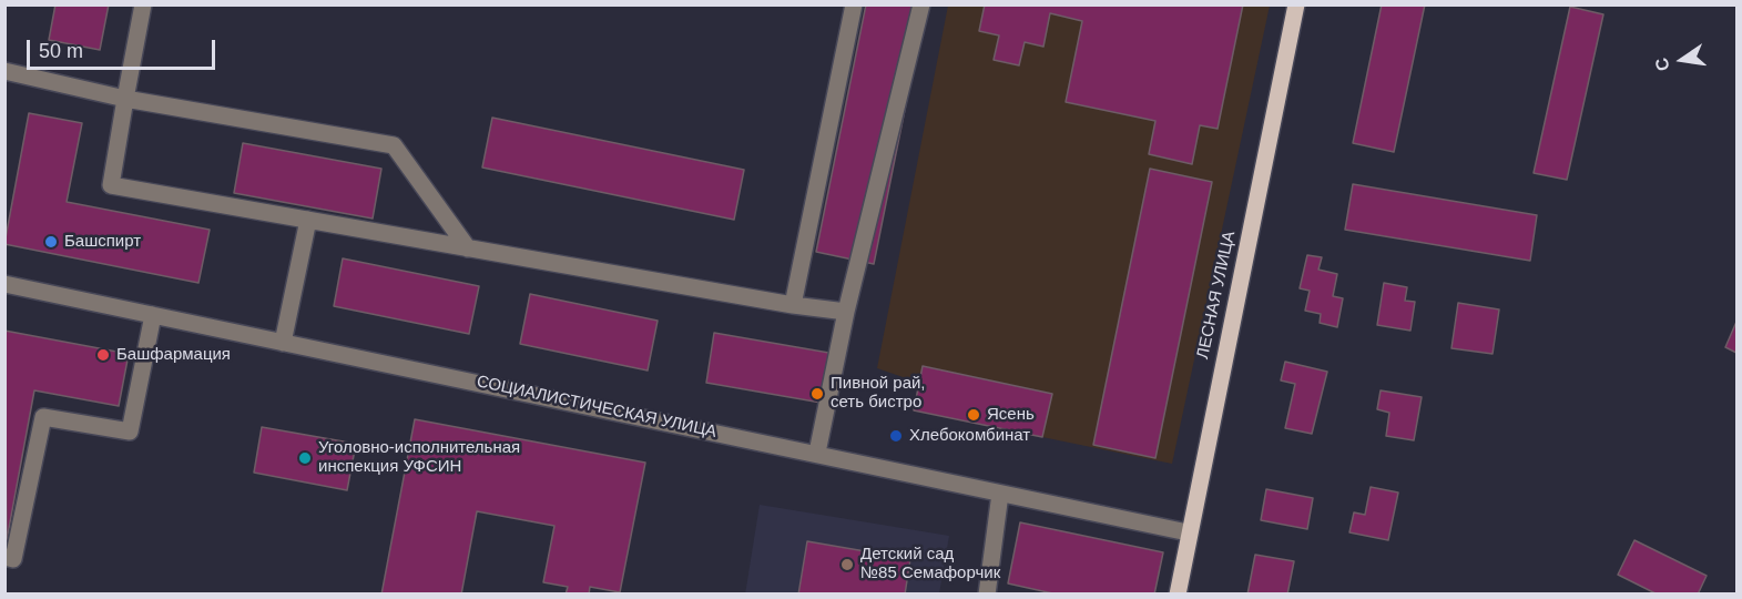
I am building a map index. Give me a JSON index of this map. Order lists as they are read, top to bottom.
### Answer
{
  "streets": {
    "main road": ["ЛЕСНАЯ УЛИЦА"],
    "street": ["СОЦИАЛИСТИЧЕСКАЯ УЛИЦА"]
  },
  "crossings": [
    ["ЛЕСНАЯ УЛИЦА", "СОЦИАЛИСТИЧЕСКАЯ УЛИЦА"]
  ],
  "places": [
    "Башспирт",
    "Башфармация",
    "Пивной рай, сеть бистро",
    "Ясень",
    "Хлебокомбинат",
    "Уголовно-исполнительная инспекция УФСИН",
    "Детский сад №85 Семафорчик"
  ],
  "scale_bar": "50 m",
  "north": "left"
}
